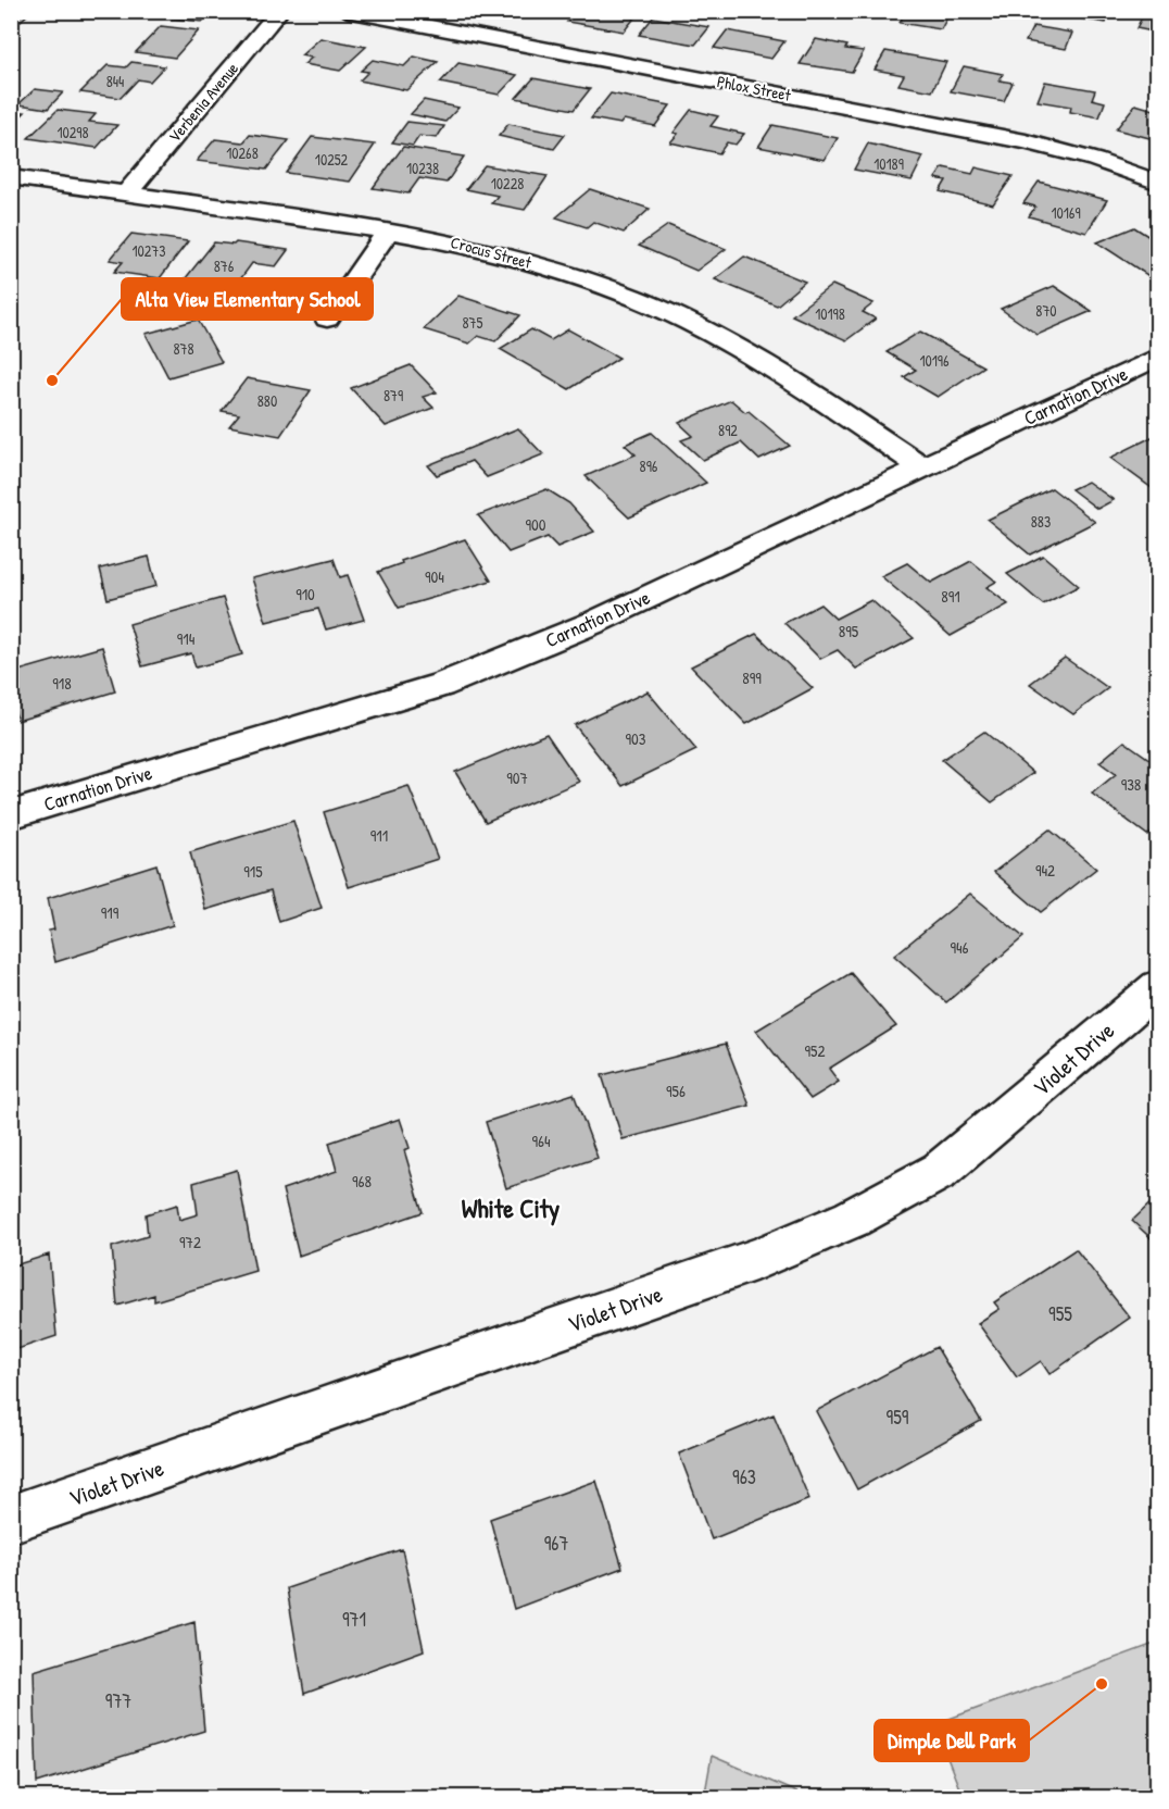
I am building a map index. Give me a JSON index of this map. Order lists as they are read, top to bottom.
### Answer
{
  "streets": {
    "street": [
      "Phlox Street",
      "Verbenia Avenue",
      "Crocus Street",
      "Carnation Drive",
      "Violet Drive"
    ]
  },
  "crossings": [
    ["Verbenia Avenue", "Crocus Street"],
    ["Crocus Street", "Carnation Drive"]
  ],
  "districts": ["White City"],
  "places": ["Alta View Elementary School", "Dimple Dell Park"],
  "house_numbers": [
    "844",
    "10298",
    "10268",
    "10252",
    "10189",
    "10238",
    "10228",
    "10169",
    "10273",
    "876",
    "870",
    "10198",
    "875",
    "878",
    "10196",
    "879",
    "880",
    "892",
    "896",
    "883",
    "900",
    "904",
    "910",
    "891",
    "895",
    "914",
    "899",
    "918",
    "903",
    "907",
    "938",
    "911",
    "942",
    "915",
    "919",
    "946",
    "952",
    "956",
    "964",
    "968",
    "972",
    "955",
    "959",
    "963",
    "967",
    "971",
    "977"
  ]
}
